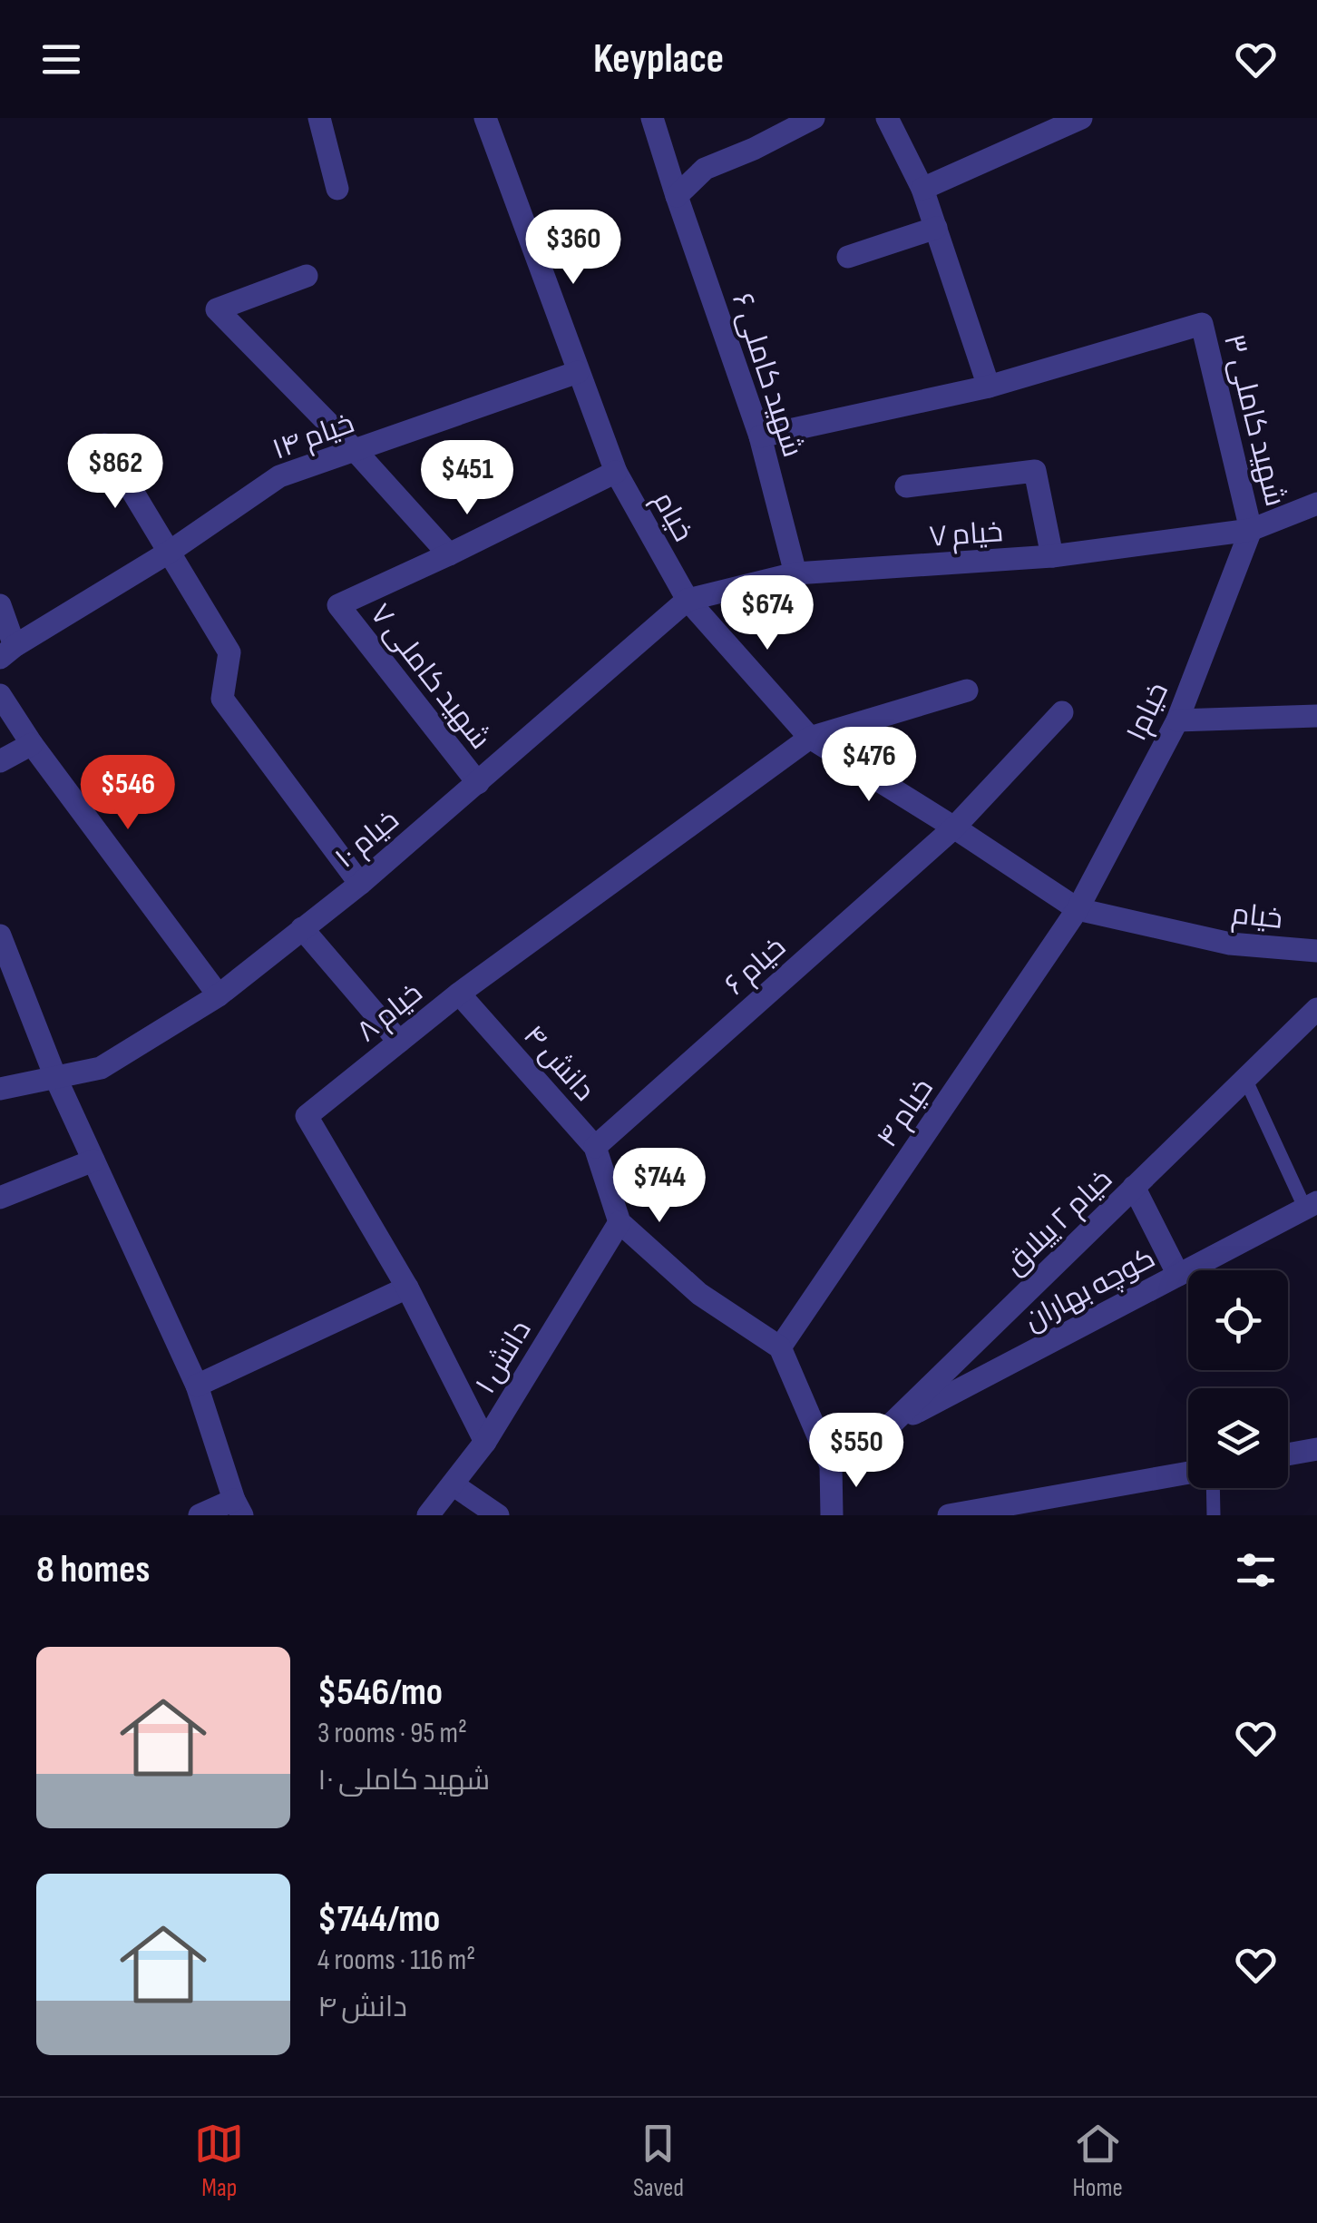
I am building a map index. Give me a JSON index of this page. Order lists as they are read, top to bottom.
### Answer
{
  "streets": {
    "street": [
      "شهید کاملی ۶",
      "شهید کاملی ۳",
      "خیام ۱۴",
      "خیام",
      "خیام ۷",
      "شهید کاملی ۷",
      "خیام۱",
      "خیام ۱۰",
      "خیام ۶",
      "خیام ۸",
      "دانش ۴",
      "خیام ۴",
      "خیام ۲ ییلاق",
      "کوچه بهاران",
      "دانش ۱"
    ]
  },
  "crossings": [
    ["شهید کاملی ۶", "خیام ۷"],
    ["شهید کاملی ۳", "خیام ۷"],
    ["شهید کاملی ۳", "خیام۱"],
    ["خیام ۱۴", "خیام"],
    ["خیام", "خیام ۷"],
    ["خیام", "خیام۱"],
    ["خیام", "خیام ۱۰"],
    ["خیام", "خیام ۶"],
    ["خیام", "خیام ۸"],
    ["خیام", "خیام ۴"],
    ["خیام ۷", "خیام۱"],
    ["خیام ۷", "خیام ۱۰"],
    ["شهید کاملی ۷", "خیام ۱۰"],
    ["خیام۱", "خیام ۴"],
    ["خیام ۶", "دانش ۴"],
    ["خیام ۸", "دانش ۴"],
    ["خیام ۸", "دانش ۱"],
    ["دانش ۴", "دانش ۱"],
    ["خیام ۲ ییلاق", "کوچه بهاران"]
  ],
  "page": {
    "header": "Keyplace",
    "price": [
      "$360",
      "$862",
      "$451",
      "$674",
      "$476",
      "$546",
      "$744",
      "$550"
    ],
    "heading": "8 homes",
    "list": [
      {
        "name": "$546/mo",
        "note": "3 rooms · 95 m² · شهید کاملی ۱۰"
      },
      {
        "name": "$744/mo",
        "note": "4 rooms · 116 m² · دانش ۴"
      }
    ],
    "tabs": ["Map", "Saved", "Home"]
  }
}
